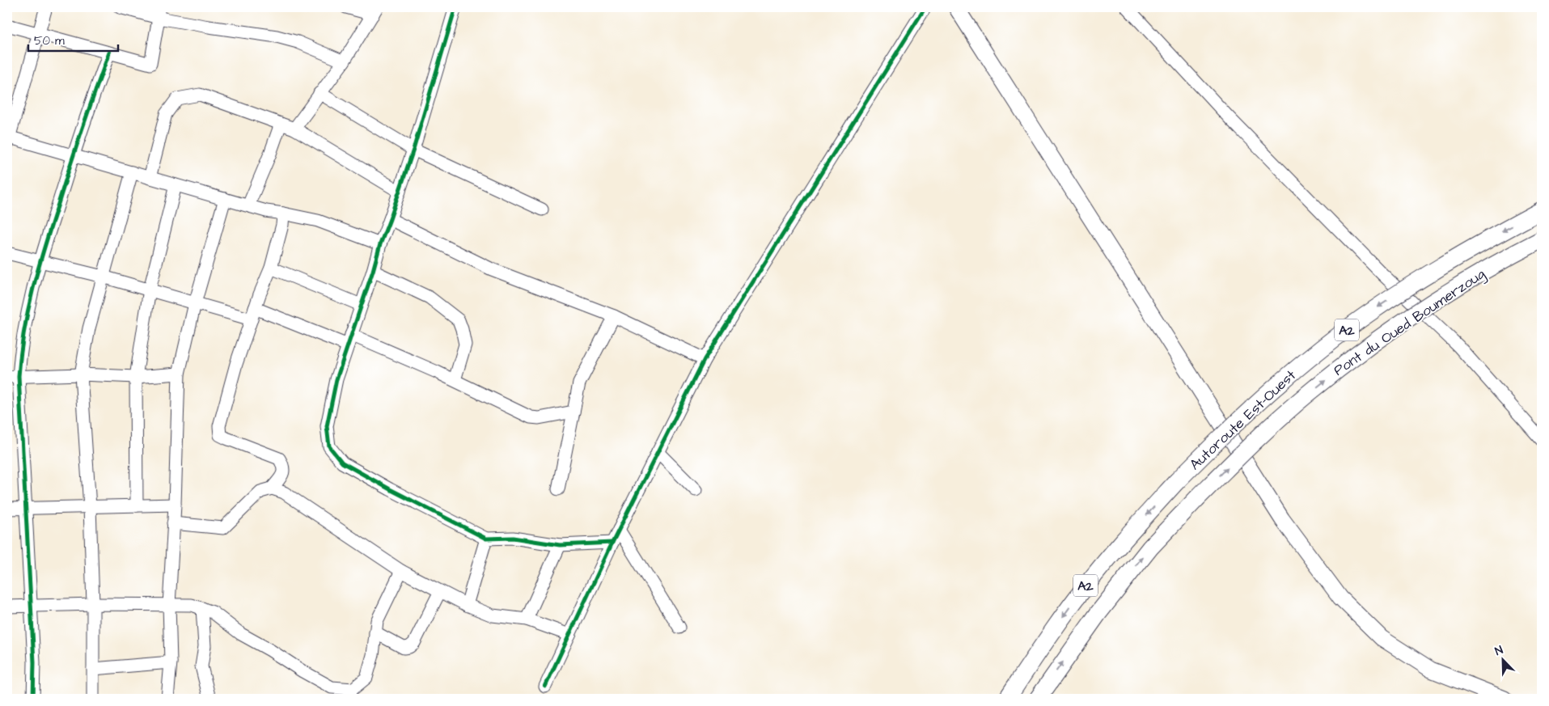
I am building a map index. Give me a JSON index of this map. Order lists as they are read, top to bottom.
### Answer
{
  "streets": {
    "highway": ["Pont du Oued Boumerzoug", "A2", "Autoroute Est-Ouest"]
  },
  "one_way": ["Pont du Oued Boumerzoug", "Autoroute Est-Ouest"],
  "scale_bar": "50 m",
  "north": "top left"
}
